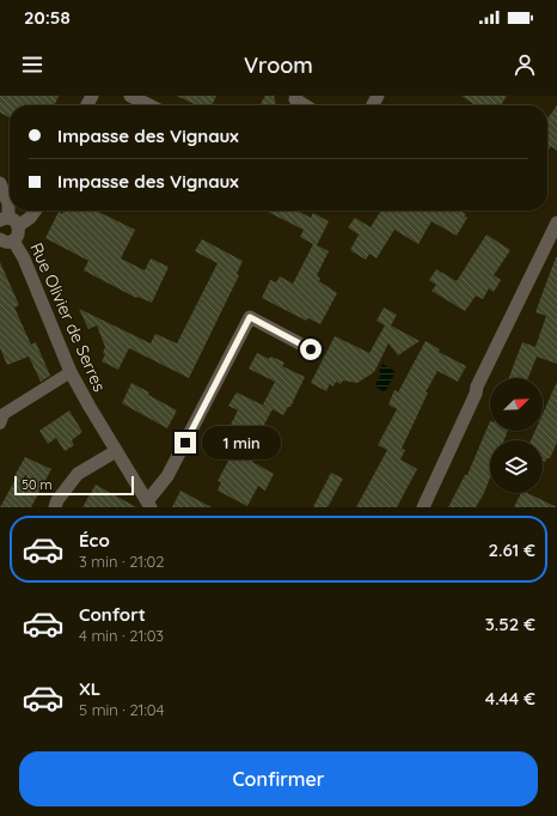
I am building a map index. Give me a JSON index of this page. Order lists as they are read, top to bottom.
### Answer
{
  "streets": {
    "street": ["Rue Olivier de Serres"]
  },
  "scale_bar": "50 m",
  "north": "top right",
  "page": {
    "status": "20:58",
    "header": "Vroom",
    "banner": ["Impasse des Vignaux", "Impasse des Vignaux"],
    "bubble": "1 min",
    "scale": "50 m",
    "list": [
      {
        "name": "Éco",
        "note": "3 min · 21:02",
        "value": "2.61 €"
      },
      {
        "name": "Confort",
        "note": "4 min · 21:03",
        "value": "3.52 €"
      },
      {
        "name": "XL",
        "note": "5 min · 21:04",
        "value": "4.44 €"
      }
    ],
    "buttons": "Confirmer"
  }
}
